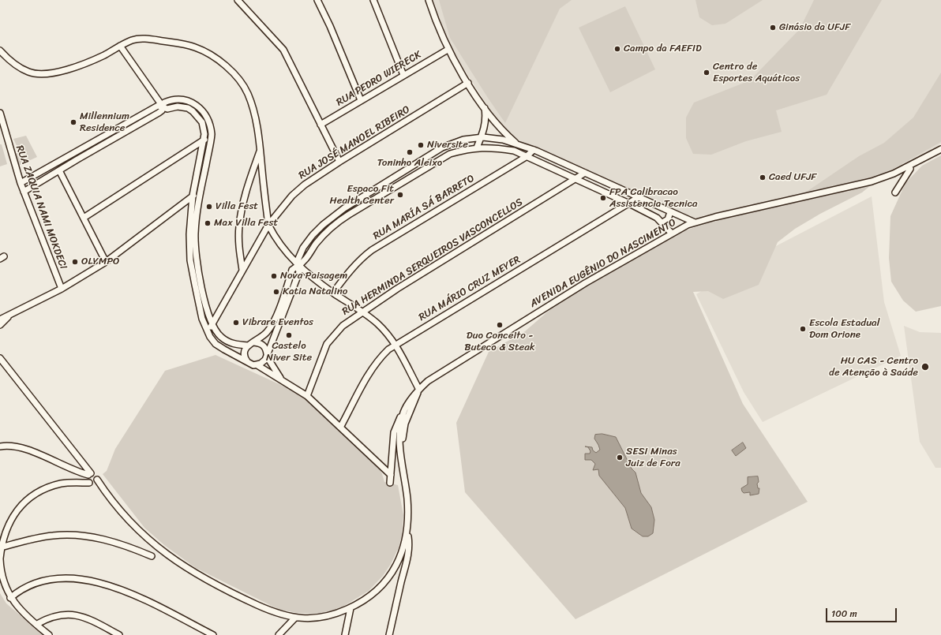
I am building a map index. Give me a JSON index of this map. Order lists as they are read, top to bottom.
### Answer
{
  "streets": {
    "street": [
      "RUA PEDRO WIERECK",
      "RUA JOSÉ MANOEL RIBEIRO",
      "RUA ZAQUIA NAMI MOKDECI",
      "RUA MARÍA SÁ BARRETO",
      "RUA HERMINDA SERQUEIROS VASCONCELLOS",
      "AVENIDA EUGÊNIO DO NASCIMENTO",
      "RUA MÁRIO CRUZ MEYER"
    ]
  },
  "places": [
    "Ginásio da UFJF",
    "Campo da FAEFID",
    "Centro de Esportes Aquáticos",
    "Millennium Residence",
    "Niversite",
    "Toninho Aleixo",
    "Caed UFJF",
    "Espaco Fit Health Center",
    "FPA Calibracao Assistencia Tecnica",
    "Villa Fest",
    "Max Villa Fest",
    "OLYMPO",
    "Nova Paisagem",
    "Katia Natalino",
    "Vibrare Eventos",
    "Duo Conceito - Buteco & Steak",
    "Escola Estadual Dom Orione",
    "Castelo Niver Site",
    "HU CAS - Centro de Atenção à Saúde",
    "SESI Minas Juiz de Fora"
  ],
  "scale_bar": "100 m"
}
